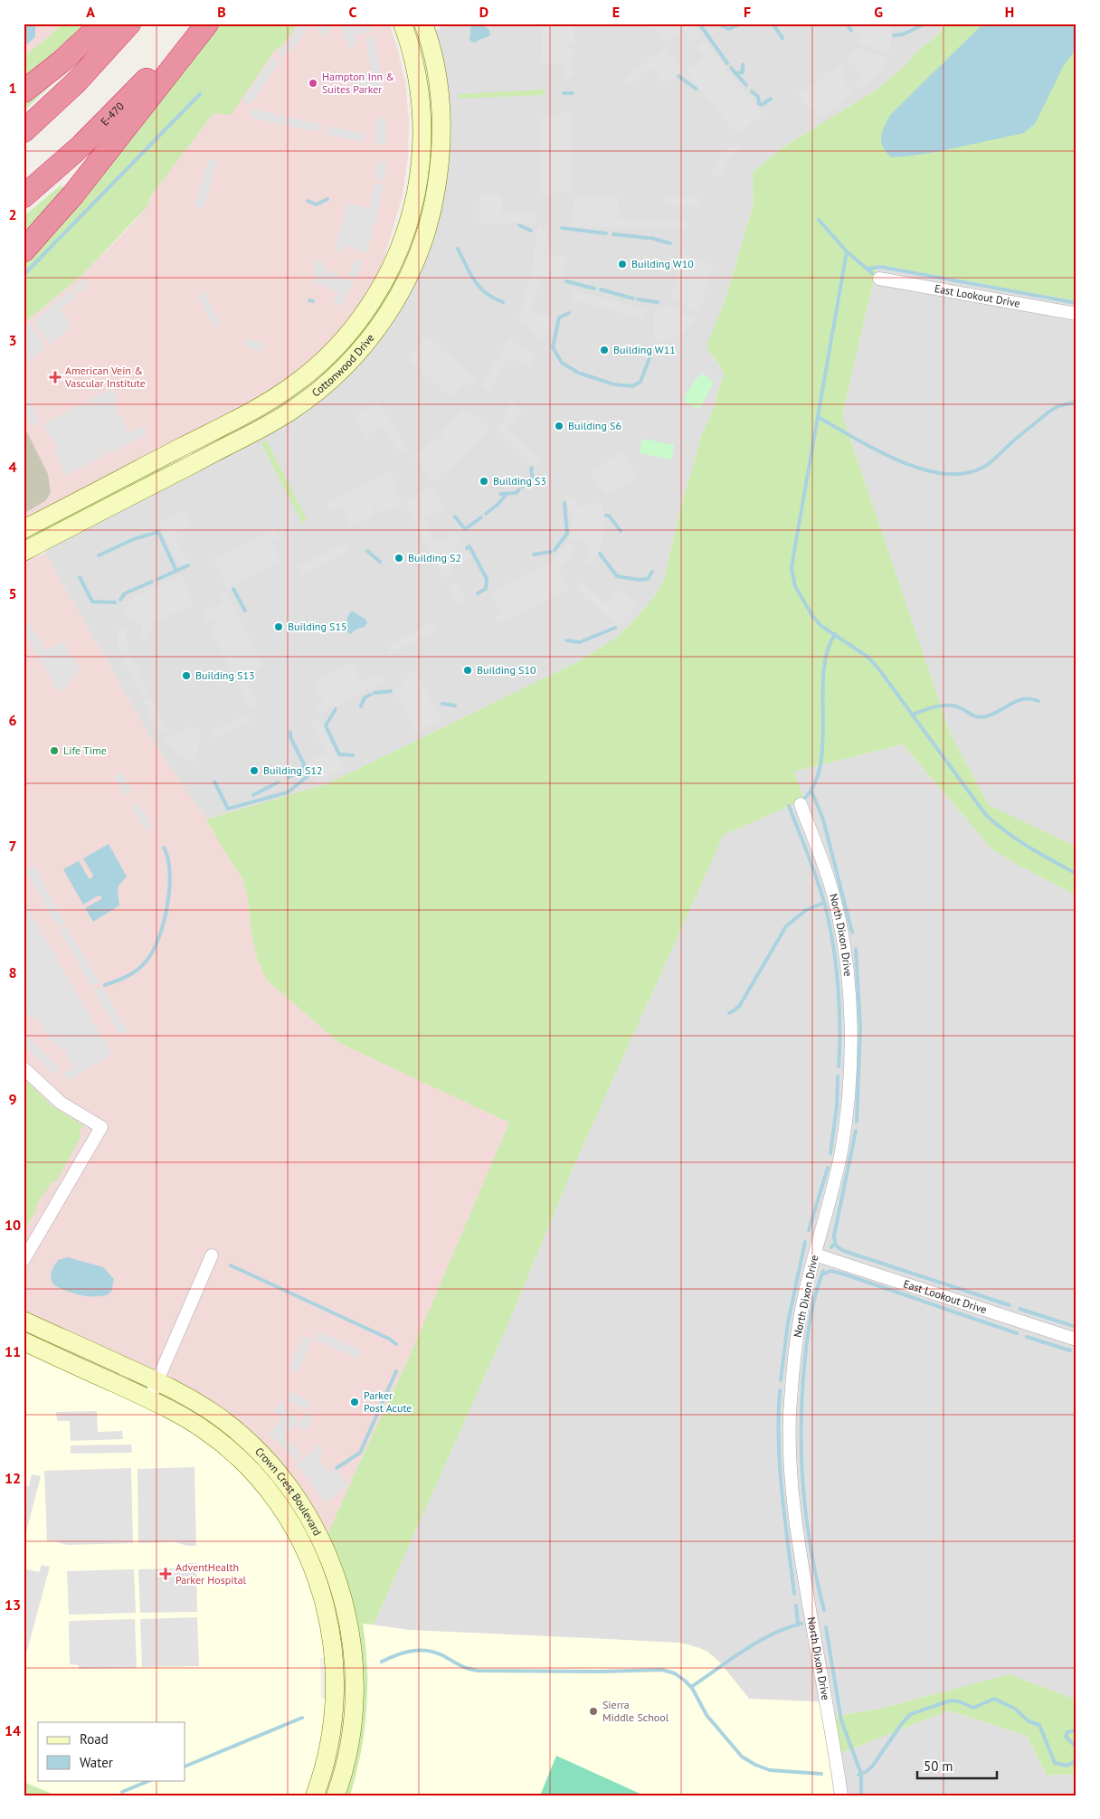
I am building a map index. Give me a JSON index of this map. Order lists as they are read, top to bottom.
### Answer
{
  "streets": {
    "highway": ["E-470"],
    "main road": ["Cottonwood Drive", "Crown Crest Boulevard"],
    "street": ["East Lookout Drive", "North Dixon Drive"]
  },
  "crossings": [
    ["East Lookout Drive", "North Dixon Drive"]
  ],
  "places": {
    "other": [
      "Hampton Inn & Suites Parker",
      "Building W10",
      "Building W11",
      "Building S6",
      "Building S3",
      "Building S2",
      "Building S15",
      "Building S10",
      "Building S13",
      "Life Time",
      "Building S12",
      "Parker Post Acute",
      "Sierra Middle School"
    ],
    "health": ["American Vein & Vascular Institute", "AdventHealth Parker Hospital"]
  },
  "legend": ["Road", "Water"],
  "scale_bar": "50 m",
  "grid": {
    "columns": [
      "A",
      "B",
      "C",
      "D",
      "E",
      "F",
      "G",
      "H"
    ],
    "rows": [
      "1",
      "2",
      "3",
      "4",
      "5",
      "6",
      "7",
      "8",
      "9",
      "10",
      "11",
      "12",
      "13",
      "14"
    ]
  }
}
